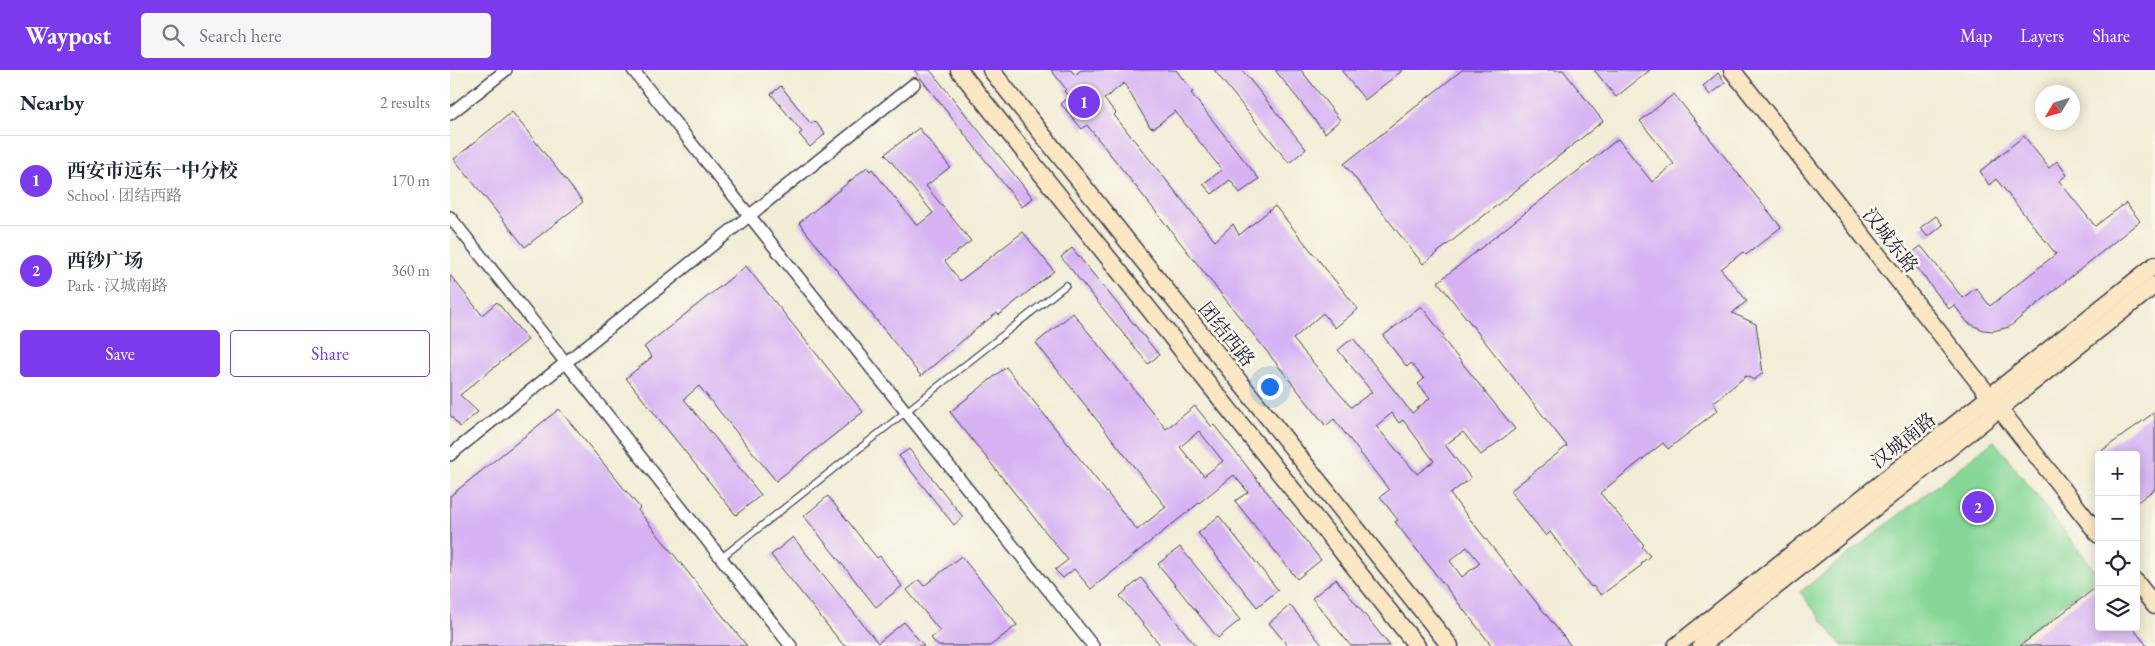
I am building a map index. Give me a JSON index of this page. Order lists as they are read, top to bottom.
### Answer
{
  "streets": {
    "street": ["汉城东路", "团结西路", "汉城南路"]
  },
  "crossings": [
    ["汉城东路", "汉城南路"]
  ],
  "north": "bottom left",
  "page": {
    "header": "Waypost",
    "search": "Search here",
    "nav": ["Map", "Layers", "Share"],
    "heading": ["Nearby", "2 results"],
    "pins": ["1", "2"],
    "list": [
      {
        "mark": "1",
        "name": "西安市远东一中分校",
        "note": "School · 团结西路",
        "value": "170 m"
      },
      {
        "mark": "2",
        "name": "西钞广场",
        "note": "Park · 汉城南路",
        "value": "360 m"
      }
    ],
    "buttons": ["Save", "Share"],
    "map_buttons": ["+", "−"]
  }
}
